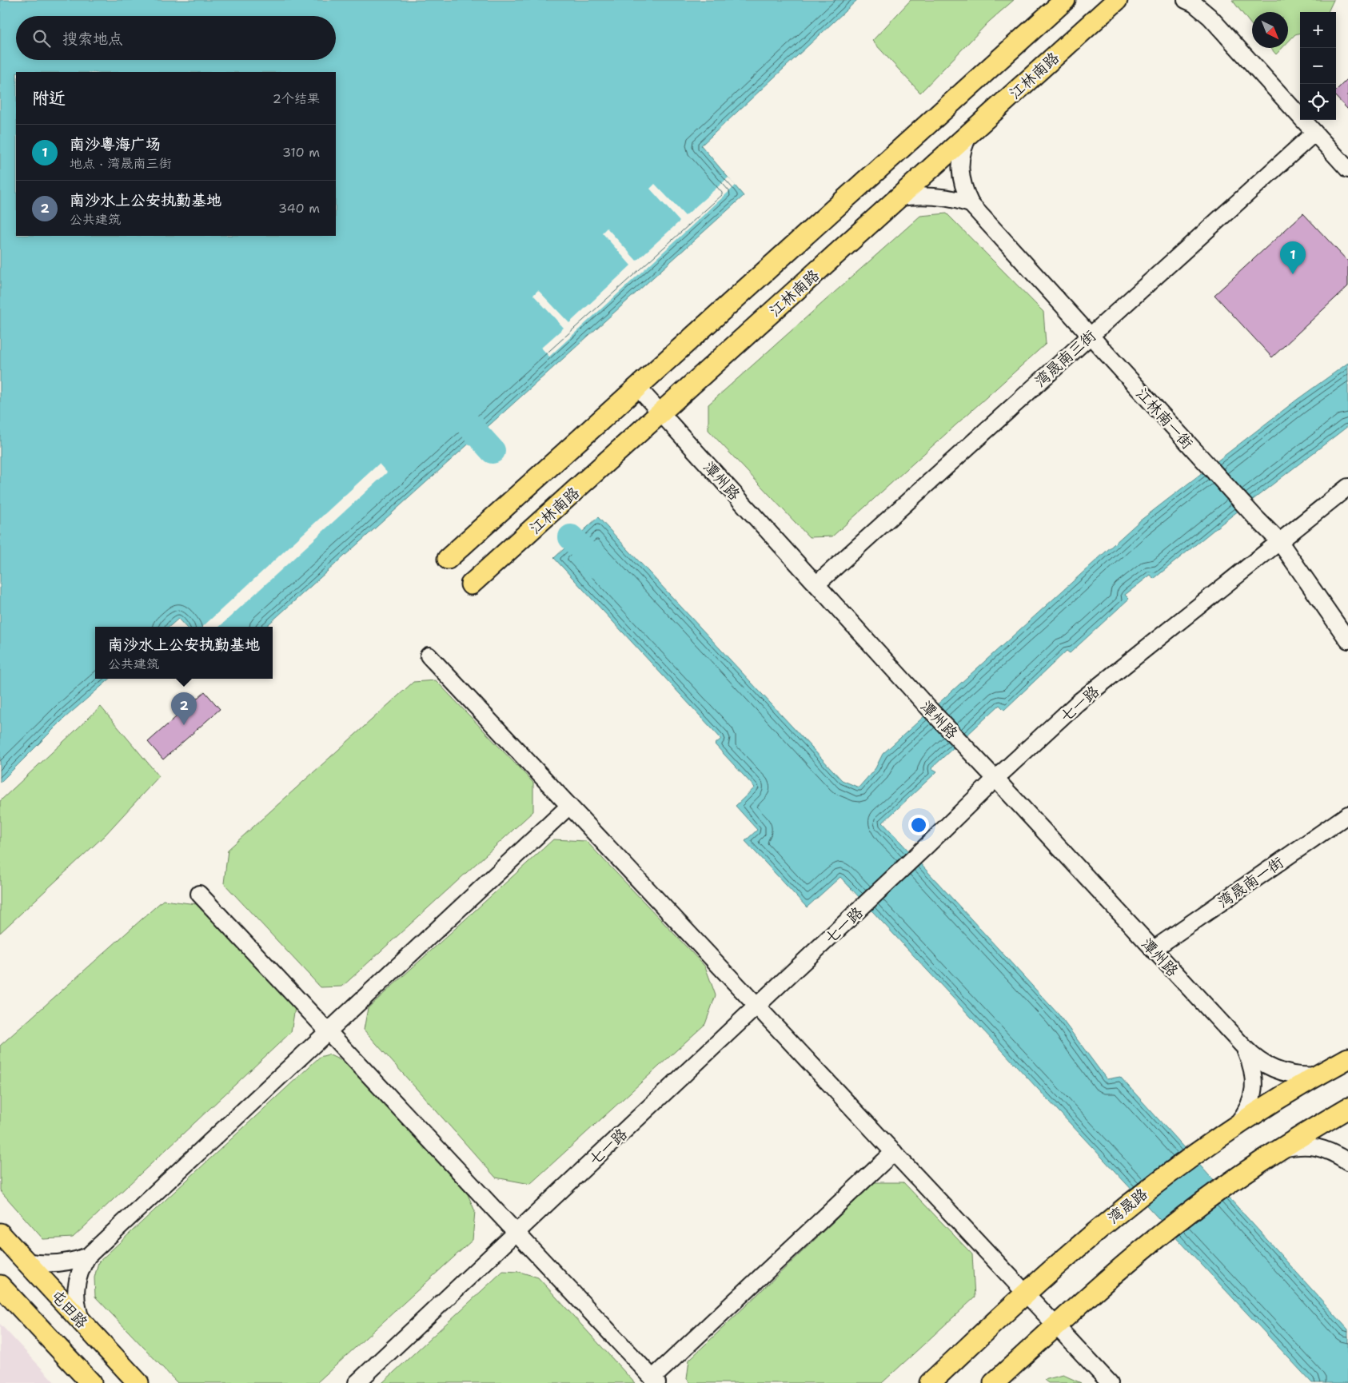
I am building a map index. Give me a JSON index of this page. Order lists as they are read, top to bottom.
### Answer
{
  "streets": {
    "main road": ["江林南路", "湾晟路", "屯田路"],
    "street": [
      "湾晟南三街",
      "江林南一街",
      "潭州路",
      "七一路",
      "湾晟南一街"
    ]
  },
  "crossings": [
    ["江林南路", "潭州路"],
    ["湾晟南三街", "江林南一街"],
    ["湾晟南三街", "潭州路"],
    ["江林南一街", "七一路"],
    ["潭州路", "七一路"],
    ["潭州路", "湾晟南一街"],
    ["潭州路", "湾晟路"]
  ],
  "north": "bottom right",
  "page": {
    "map_buttons": ["+", "−"],
    "search": "搜索地点",
    "heading": ["附近", "2个结果"],
    "list": [
      {
        "mark": "1",
        "name": "南沙粤海广场",
        "note": "地点 · 湾晟南三街",
        "value": "310 m"
      },
      {
        "mark": "2",
        "name": "南沙水上公安执勤基地",
        "note": "公共建筑",
        "value": "340 m"
      }
    ],
    "pins": ["1", "2"],
    "popup": ["南沙水上公安执勤基地", "公共建筑"]
  }
}
